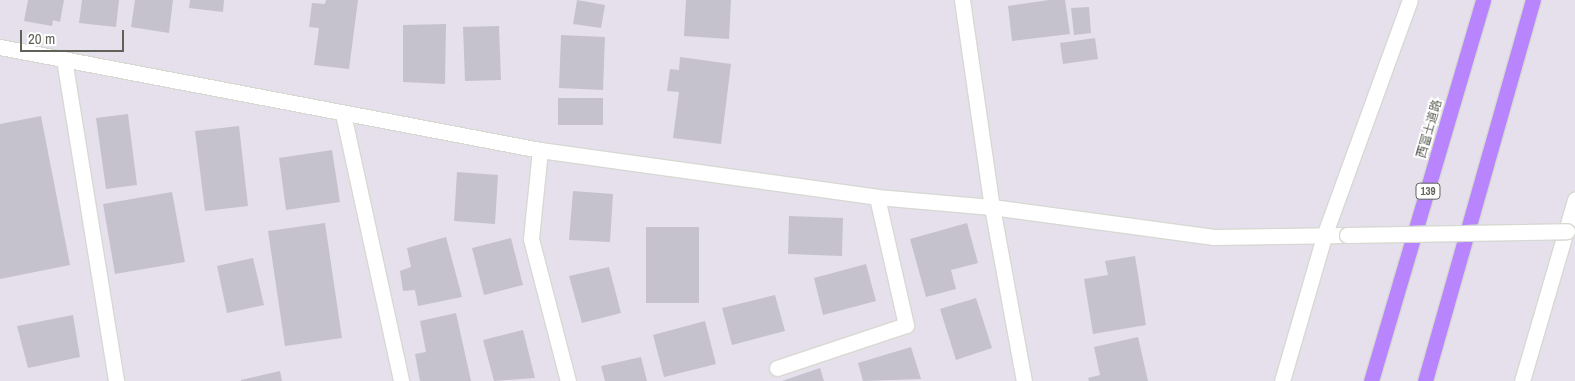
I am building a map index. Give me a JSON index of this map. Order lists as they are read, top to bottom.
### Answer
{
  "streets": {
    "highway": ["西富士道路", "139"]
  },
  "scale_bar": "20 m"
}
